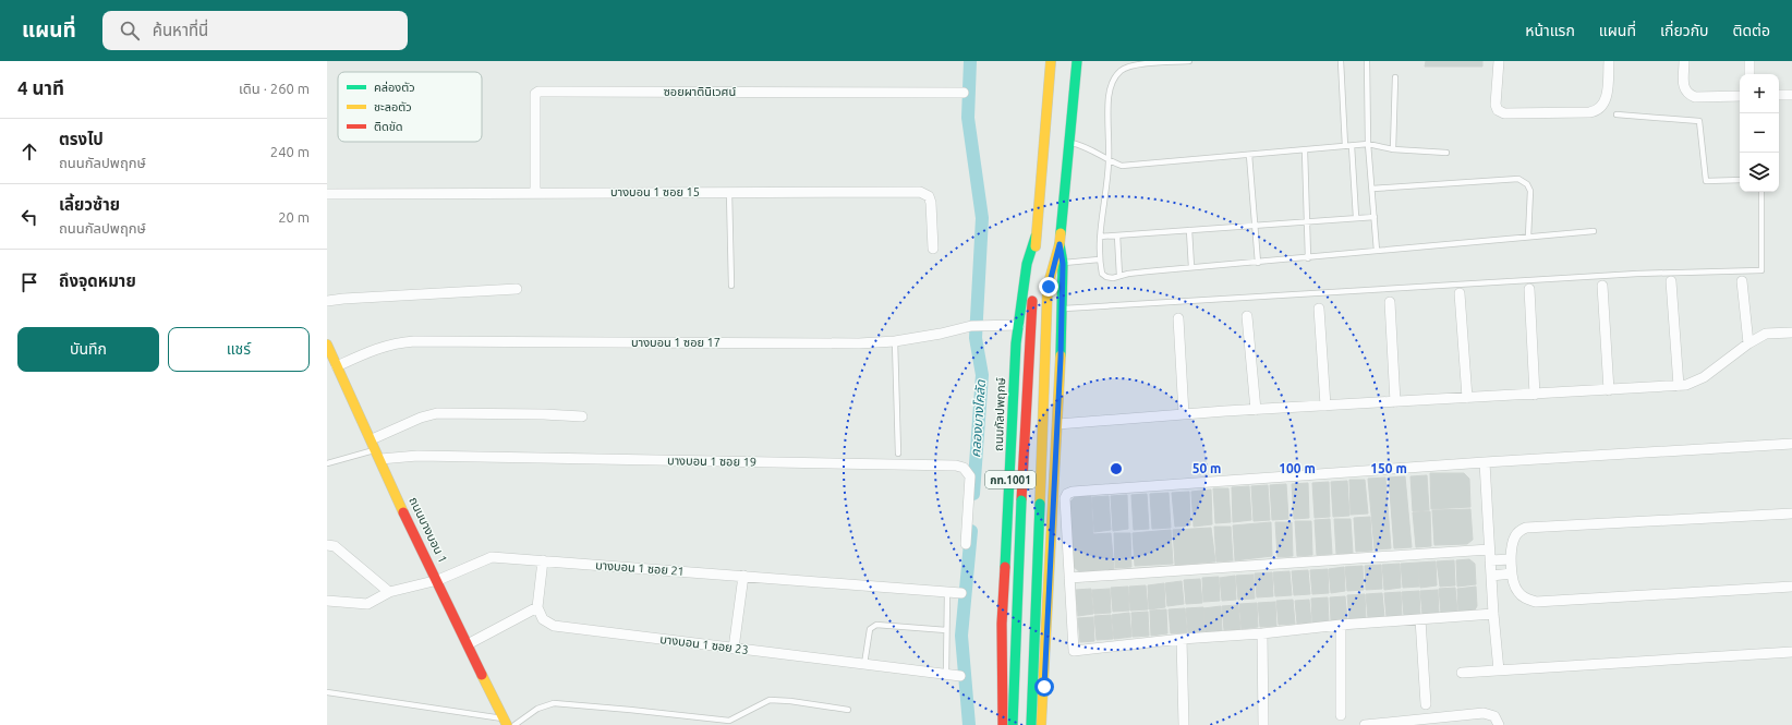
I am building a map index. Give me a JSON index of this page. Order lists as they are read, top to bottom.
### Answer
{
  "streets": {
    "main road": ["ถนนกัลปพฤกษ์", "กท.1001", "ถนนบางบอน 1"],
    "street": [
      "ซอยผาตินิเวศน์",
      "บางบอน 1 ซอย 15",
      "บางบอน 1 ซอย 17",
      "บางบอน 1 ซอย 19",
      "บางบอน 1 ซอย 21",
      "บางบอน 1 ซอย 23"
    ]
  },
  "crossings": [
    ["ซอยผาตินิเวศน์", "บางบอน 1 ซอย 15"],
    ["บางบอน 1 ซอย 17", "ถนนกัลปพฤกษ์"],
    ["บางบอน 1 ซอย 17", "ถนนบางบอน 1"],
    ["บางบอน 1 ซอย 19", "ถนนบางบอน 1"],
    ["ถนนบางบอน 1", "บางบอน 1 ซอย 21"]
  ],
  "water": ["คลองบางโคลัด"],
  "legend": ["คล่องตัว", "ชะลอตัว", "ติดขัด"],
  "page": {
    "header": "แผนที่",
    "search": "ค้นหาที่นี่",
    "nav": [
      "หน้าแรก",
      "แผนที่",
      "เกี่ยวกับ",
      "ติดต่อ"
    ],
    "heading": ["4 นาที", "เดิน · 260 m"],
    "map_buttons": ["+", "−"],
    "list": [
      ["ตรงไป", "ถนนกัลปพฤกษ์", "240 m"],
      ["เลี้ยวซ้าย", "ถนนกัลปพฤกษ์", "20 m"],
      "ถึงจุดหมาย"
    ],
    "buttons": ["บันทึก", "แชร์"]
  },
  "rings": ["50 m", "100 m", "150 m"]
}
